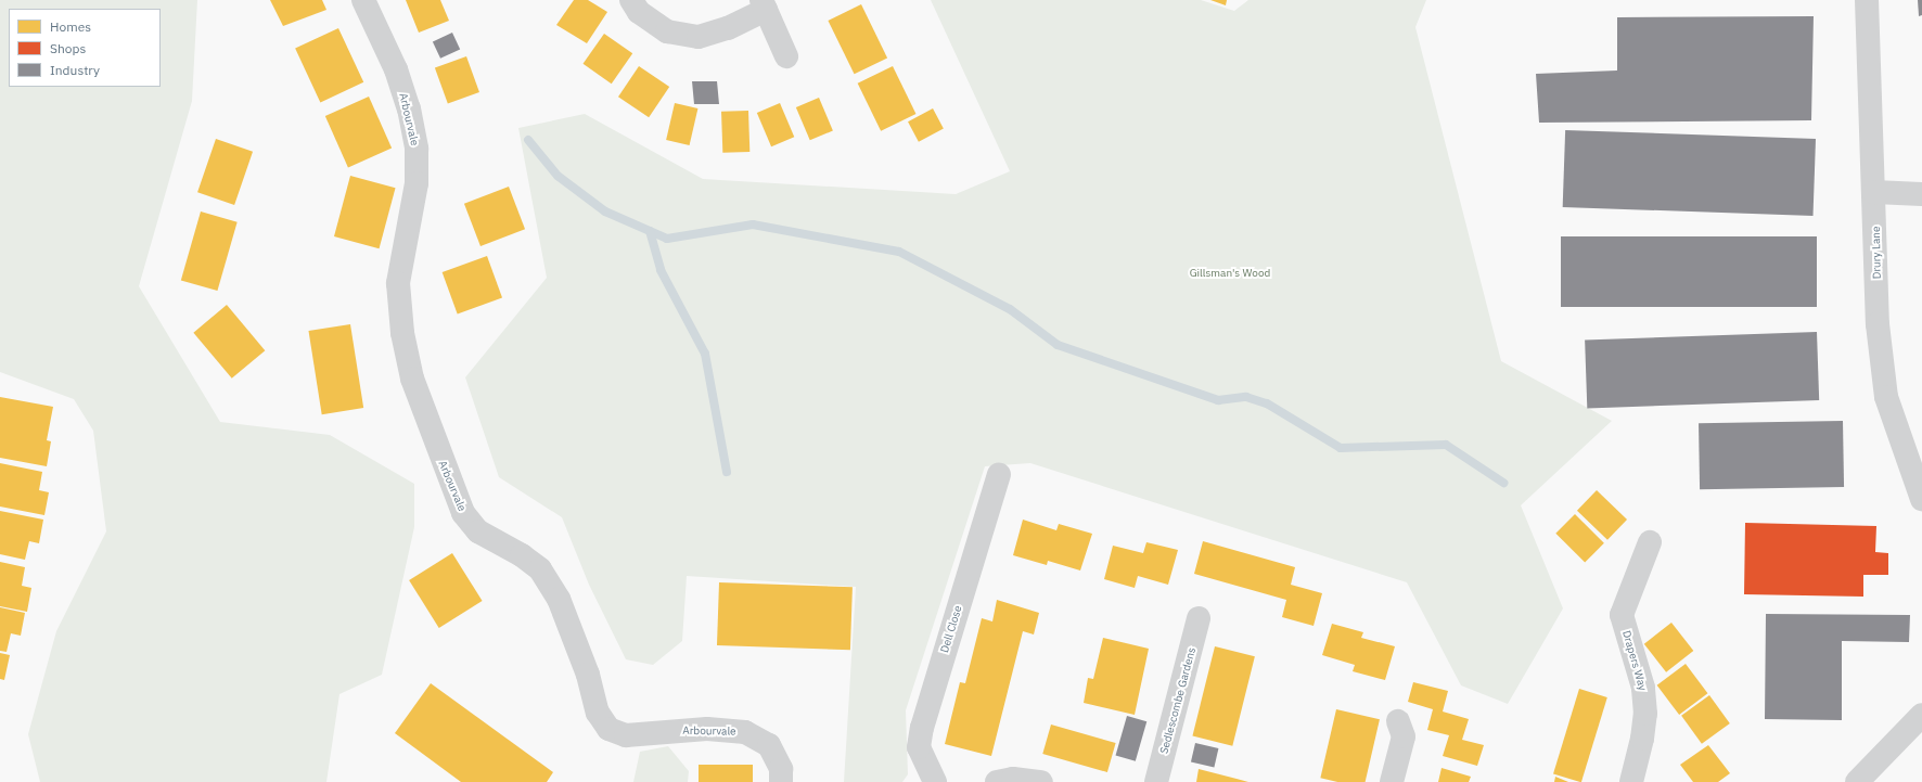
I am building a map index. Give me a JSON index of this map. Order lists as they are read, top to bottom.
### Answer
{
  "streets": {
    "street": [
      "Arbourvale",
      "Drury Lane",
      "Dell Close",
      "Drapers Way",
      "Sedlescombe Gardens"
    ]
  },
  "parks": ["Gillsman's Wood"],
  "legend": ["Homes", "Shops", "Industry"]
}
